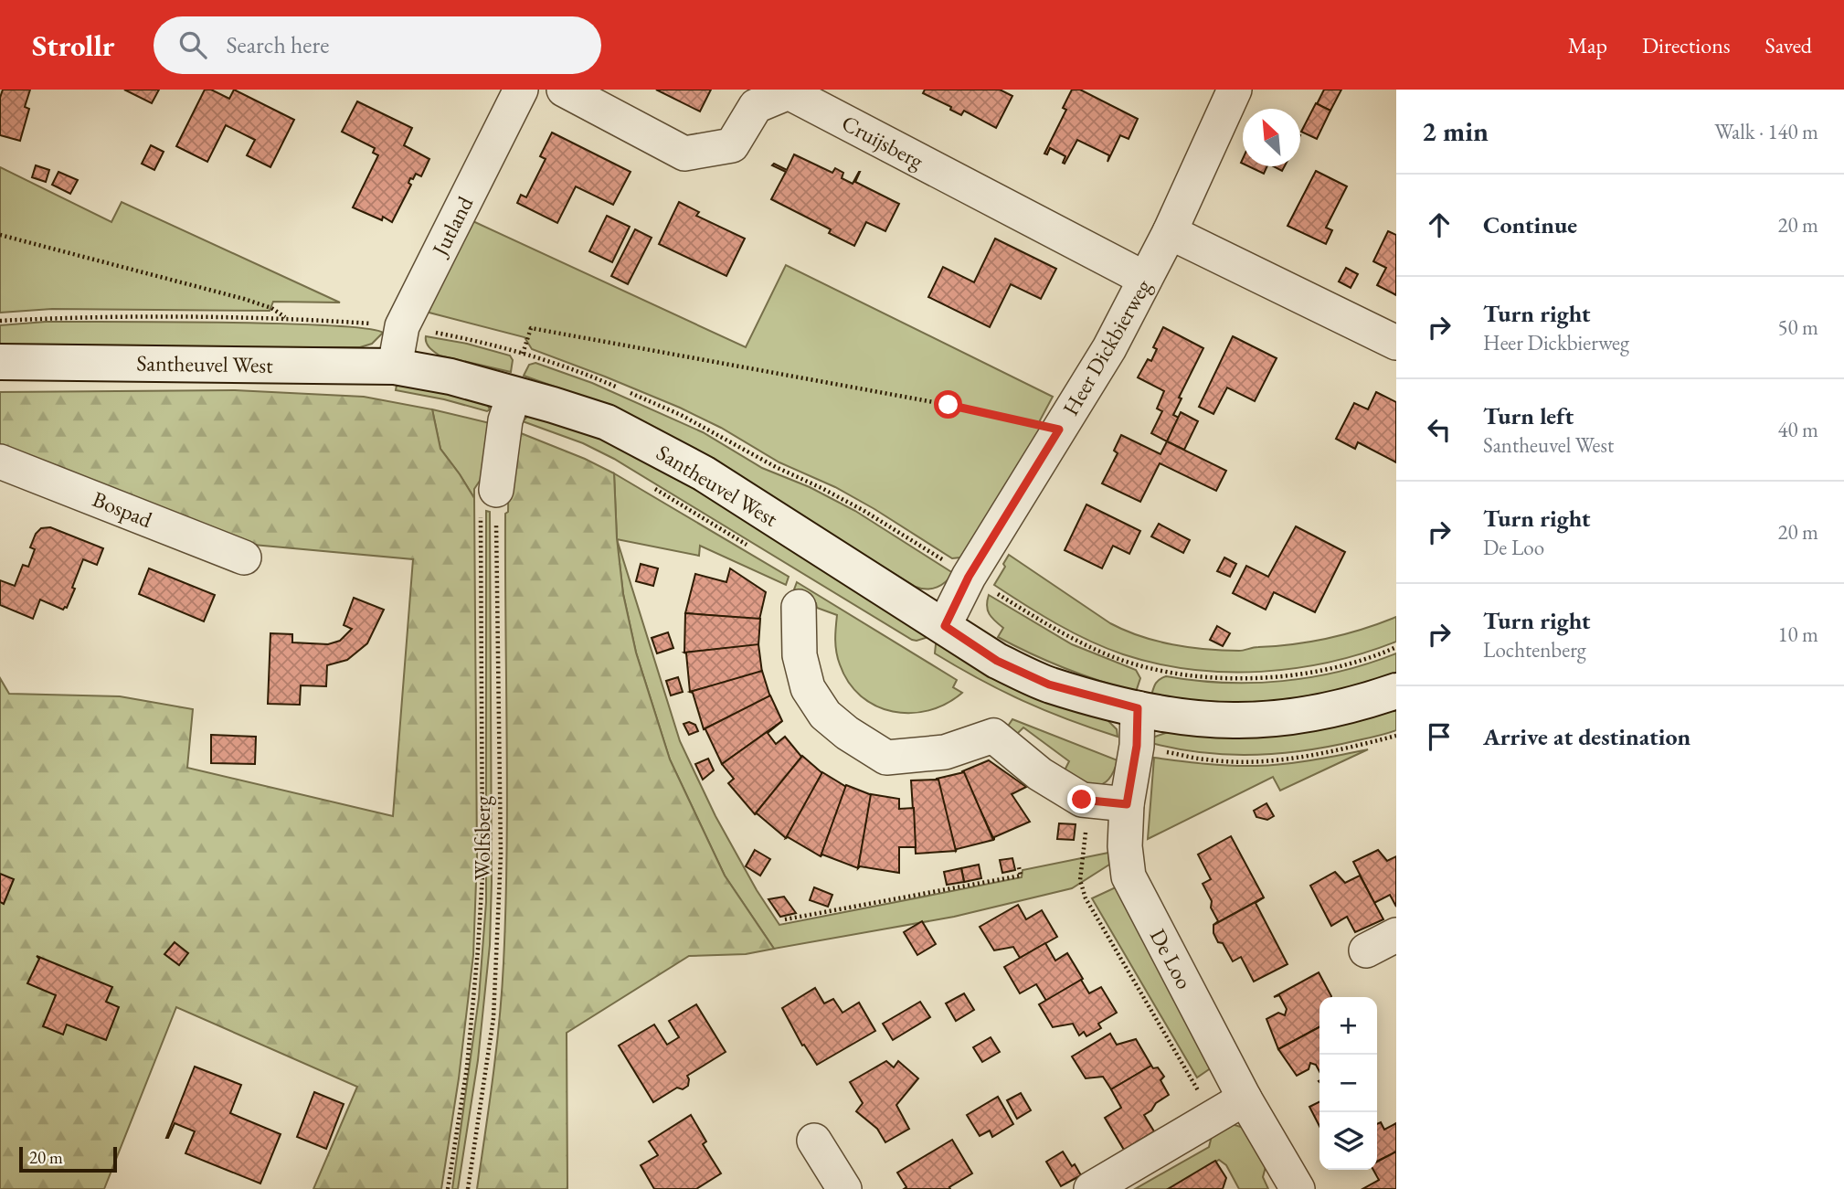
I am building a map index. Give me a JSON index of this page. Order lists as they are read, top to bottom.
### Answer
{
  "streets": {
    "street": [
      "Cruijsberg",
      "Jutland",
      "Heer Dickbierweg",
      "Santheuvel West",
      "Bospad",
      "De Loo"
    ],
    "path": ["Wolfsberg"]
  },
  "crossings": [
    ["Cruijsberg", "Heer Dickbierweg"],
    ["Jutland", "Santheuvel West"],
    ["Heer Dickbierweg", "Santheuvel West"],
    ["Santheuvel West", "De Loo"]
  ],
  "scale_bar": "20 m",
  "north": "top left",
  "page": {
    "header": "Strollr",
    "search": "Search here",
    "nav": ["Map", "Directions", "Saved"],
    "heading": ["2 min", "Walk · 140 m"],
    "list": [
      ["Continue", "20 m"],
      ["Turn right", "Heer Dickbierweg", "50 m"],
      ["Turn left", "Santheuvel West", "40 m"],
      ["Turn right", "De Loo", "20 m"],
      ["Turn right", "Lochtenberg", "10 m"],
      "Arrive at destination"
    ],
    "map_buttons": ["+", "−"],
    "scale": "20 m"
  }
}
